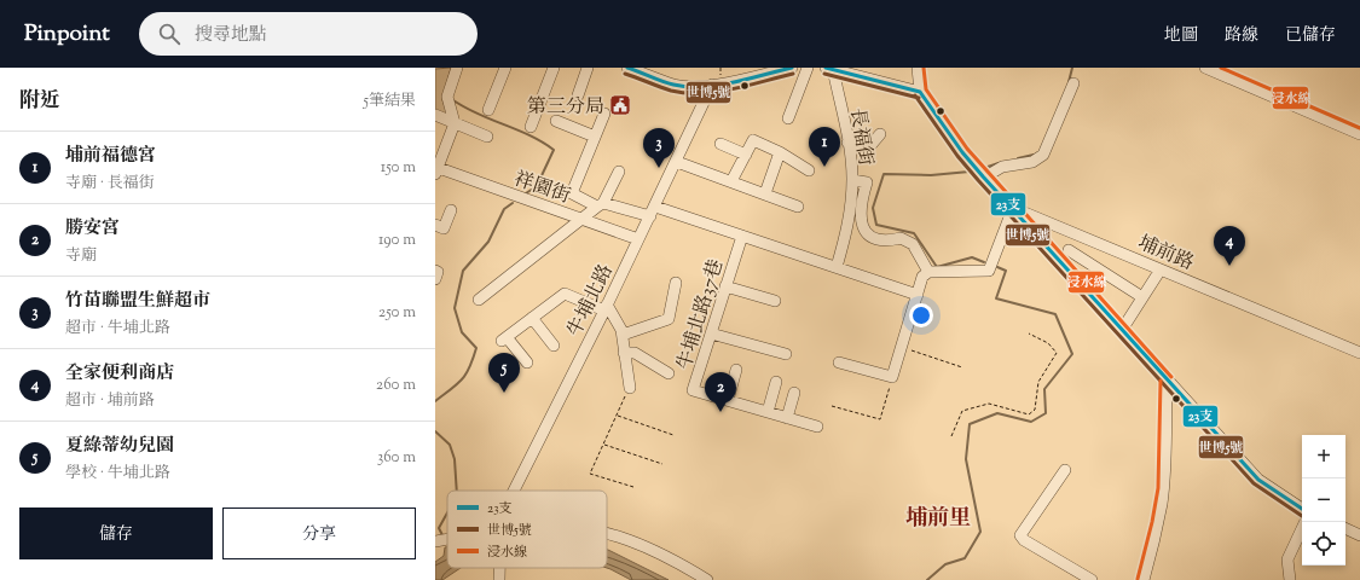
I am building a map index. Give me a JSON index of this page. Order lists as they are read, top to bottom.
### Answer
{
  "streets": {
    "street": [
      "長福街",
      "祥園街",
      "埔前路",
      "牛埔北路",
      "牛埔北路37巷"
    ]
  },
  "crossings": [
    ["祥園街", "牛埔北路"]
  ],
  "districts": ["埔前里"],
  "places": {
    "public building": ["第三分局"]
  },
  "lines": ["transit line 23支", "transit line 浸水線", "transit line 世博5號"],
  "legend": ["23支", "世博5號", "浸水線"],
  "page": {
    "header": "Pinpoint",
    "search": "搜尋地點",
    "nav": ["地圖", "路線", "已儲存"],
    "heading": ["附近", "5筆結果"],
    "pins": [
      "1",
      "3",
      "4",
      "5",
      "2"
    ],
    "list": [
      {
        "mark": "1",
        "name": "埔前福德宮",
        "note": "寺廟 · 長福街",
        "value": "150 m"
      },
      {
        "mark": "2",
        "name": "勝安宮",
        "note": "寺廟",
        "value": "190 m"
      },
      {
        "mark": "3",
        "name": "竹苗聯盟生鮮超市",
        "note": "超市 · 牛埔北路",
        "value": "250 m"
      },
      {
        "mark": "4",
        "name": "全家便利商店",
        "note": "超市 · 埔前路",
        "value": "260 m"
      },
      {
        "mark": "5",
        "name": "夏綠蒂幼兒園",
        "note": "學校 · 牛埔北路",
        "value": "360 m"
      }
    ],
    "map_buttons": ["+", "−"],
    "buttons": ["儲存", "分享"]
  }
}
